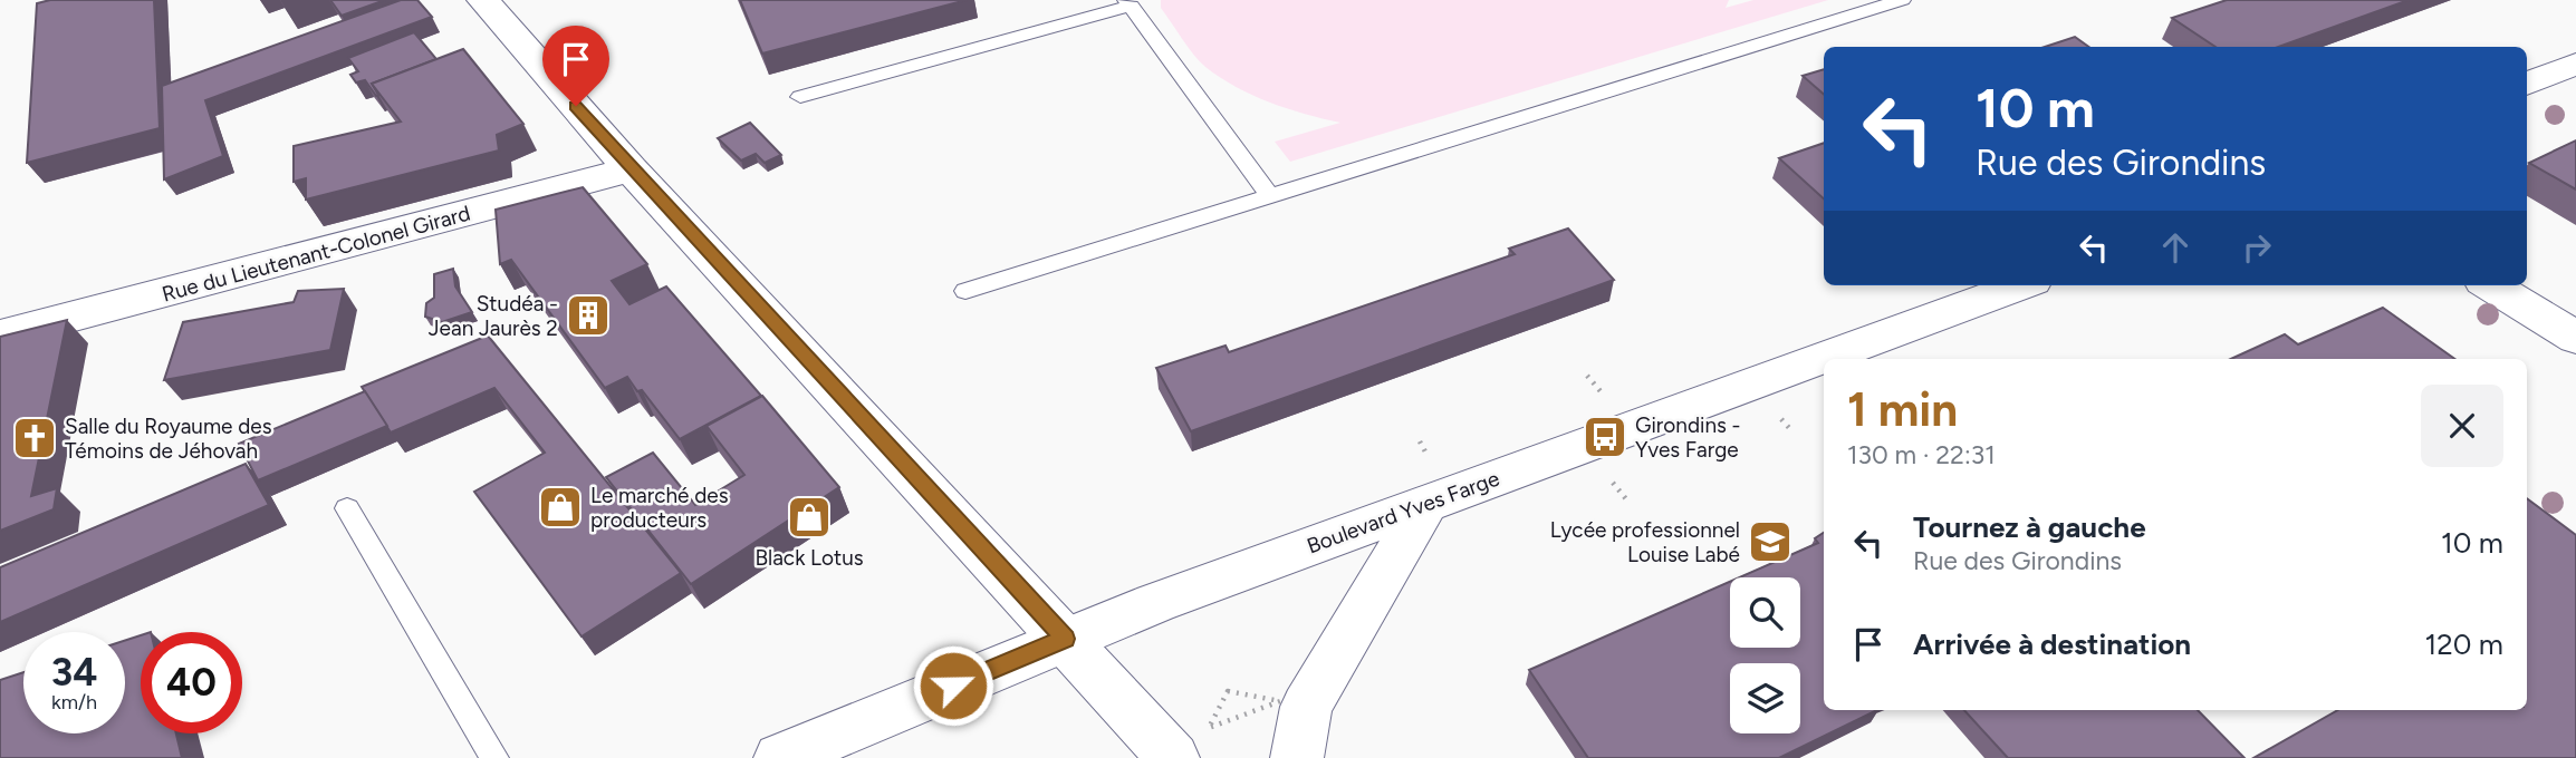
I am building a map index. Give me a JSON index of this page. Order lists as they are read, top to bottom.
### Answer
{
  "streets": {
    "street": ["Rue du Lieutenant-Colonel Girard", "Boulevard Yves Farge"]
  },
  "places": {
    "building": ["Studéa - Jean Jaurès 2"],
    "bus stop": ["Girondins - Yves Farge"],
    "church": ["Salle du Royaume des Témoins de Jéhovah"],
    "shop": ["Le marché des producteurs", "Black Lotus"],
    "school or university": ["Lycée professionnel Louise Labé"]
  },
  "page": {
    "turn": ["10 m", "Rue des Girondins"],
    "heading": ["1 min", "130 m · 22:31"],
    "list": [
      {
        "name": "Tournez à gauche",
        "note": "Rue des Girondins",
        "value": "10 m"
      },
      {
        "name": "Arrivée à destination",
        "value": "120 m"
      }
    ],
    "speed": "34 km/h",
    "limit": "40"
  }
}
